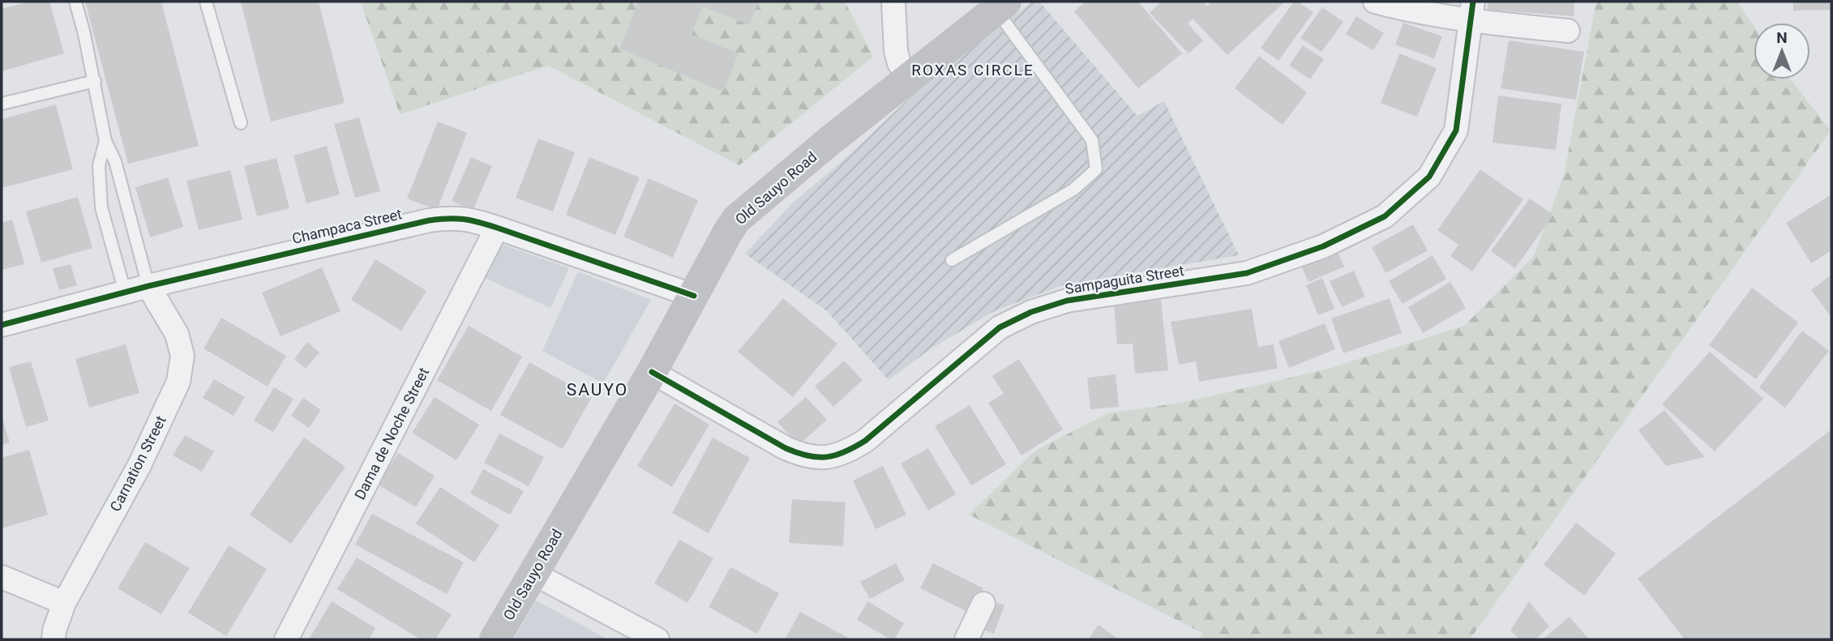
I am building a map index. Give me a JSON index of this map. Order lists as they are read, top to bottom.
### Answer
{
  "streets": {
    "main road": ["Old Sauyo Road"],
    "street": [
      "Champaca Street",
      "Sampaguita Street",
      "Dama de Noche Street",
      "Carnation Street"
    ]
  },
  "crossings": [
    ["Old Sauyo Road", "Champaca Street"],
    ["Old Sauyo Road", "Sampaguita Street"],
    ["Champaca Street", "Dama de Noche Street"],
    ["Champaca Street", "Carnation Street"]
  ],
  "districts": ["ROXAS CIRCLE", "SAUYO"],
  "north": "top"
}
